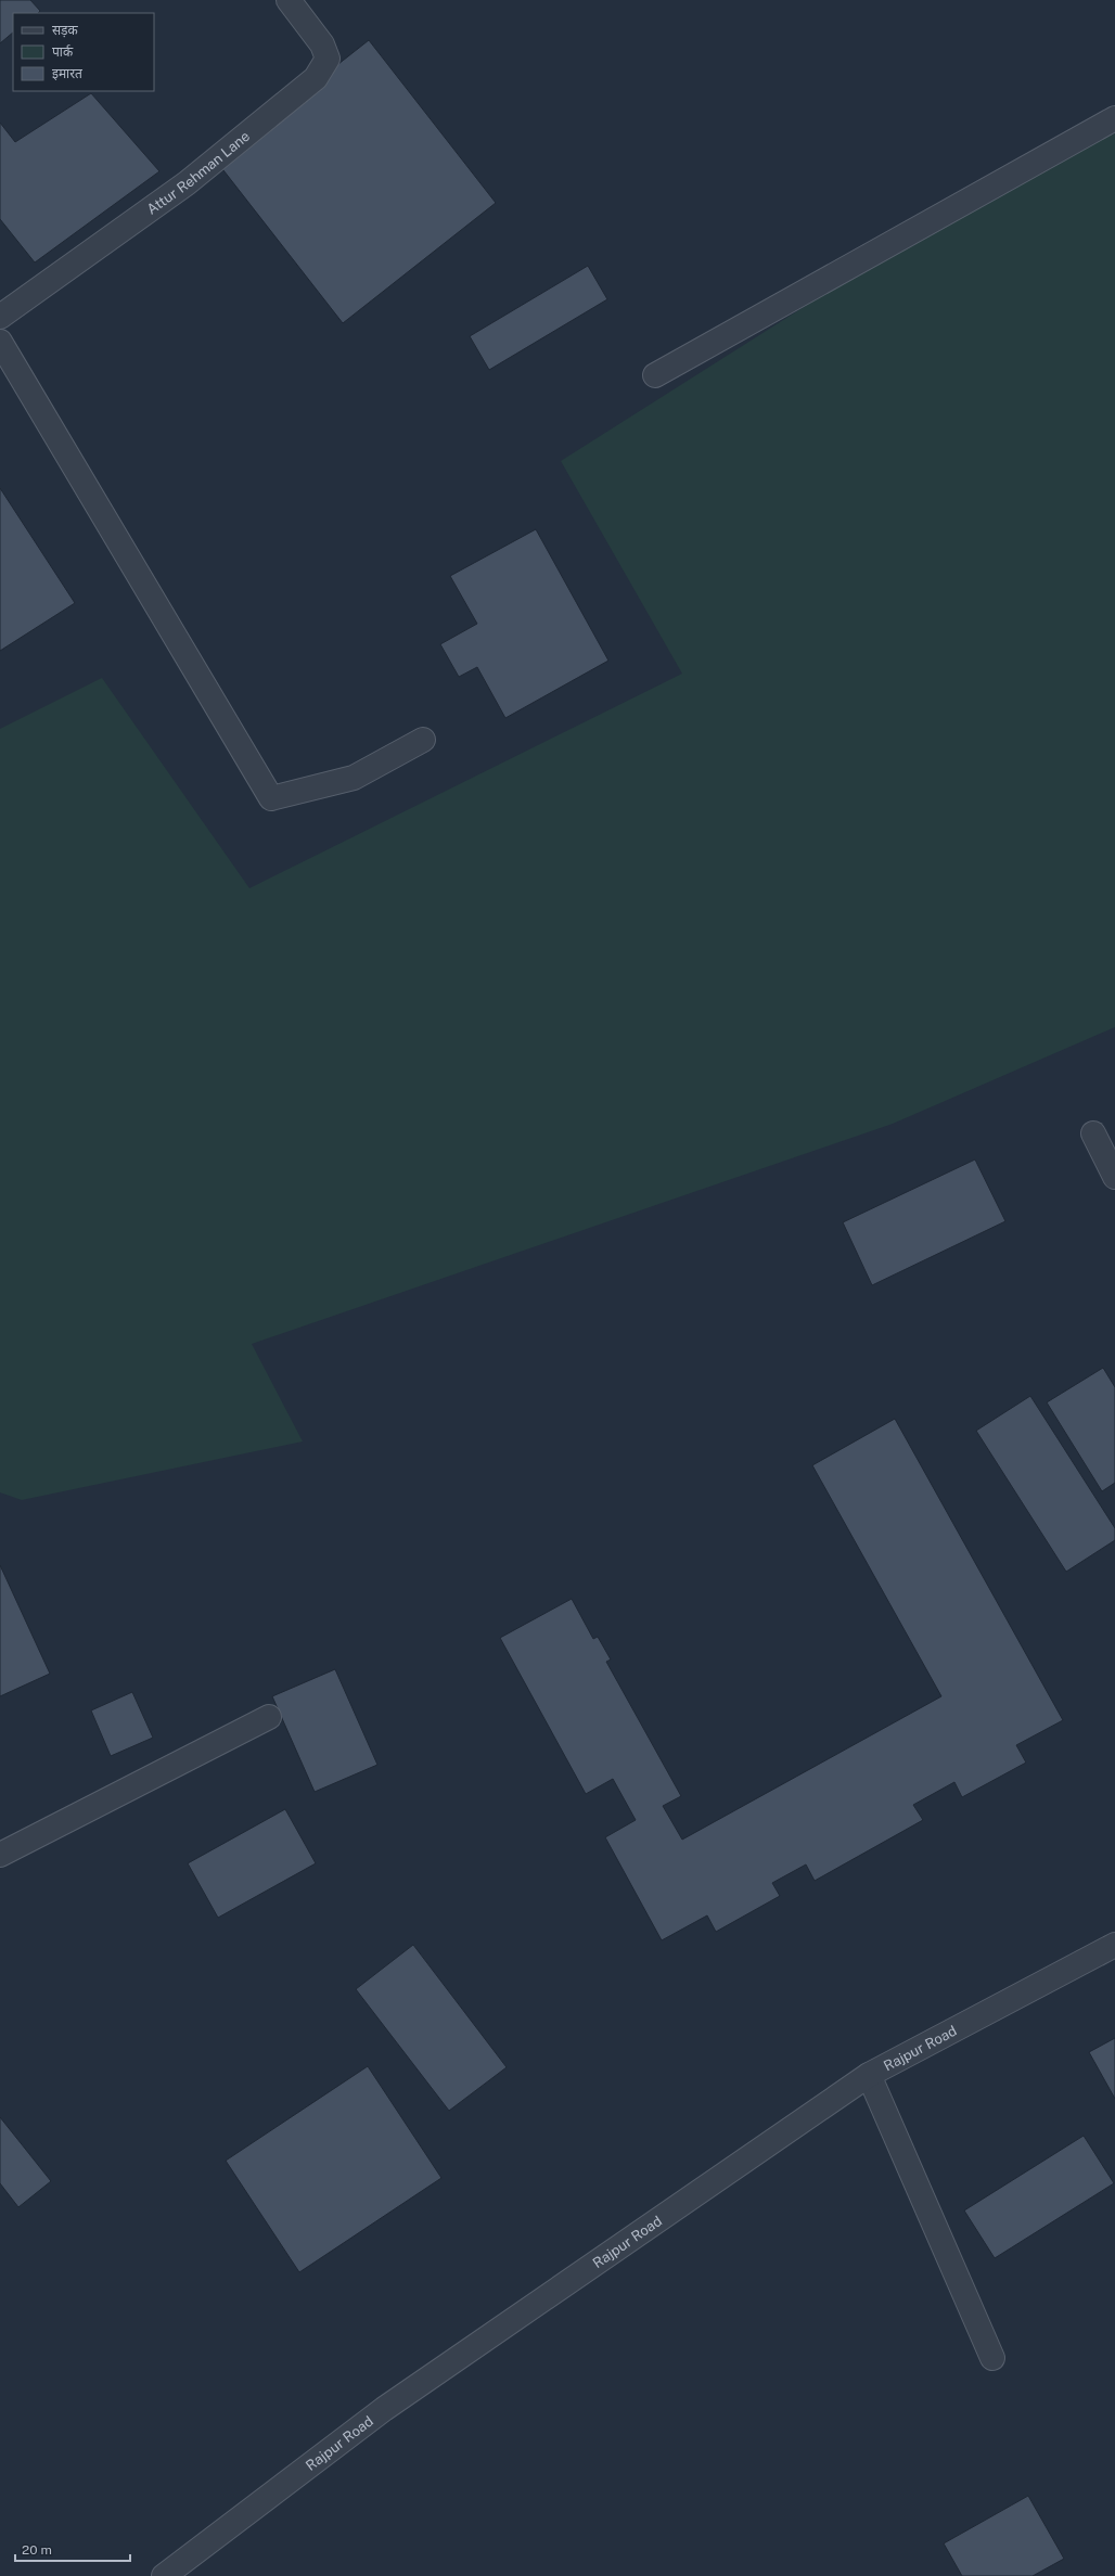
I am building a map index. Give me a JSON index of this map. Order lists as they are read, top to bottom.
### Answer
{
  "streets": {
    "street": ["Attur Rehman Lane", "Rajpur Road"]
  },
  "legend": ["सड़क", "पार्क", "इमारत"],
  "scale_bar": "20 m"
}
